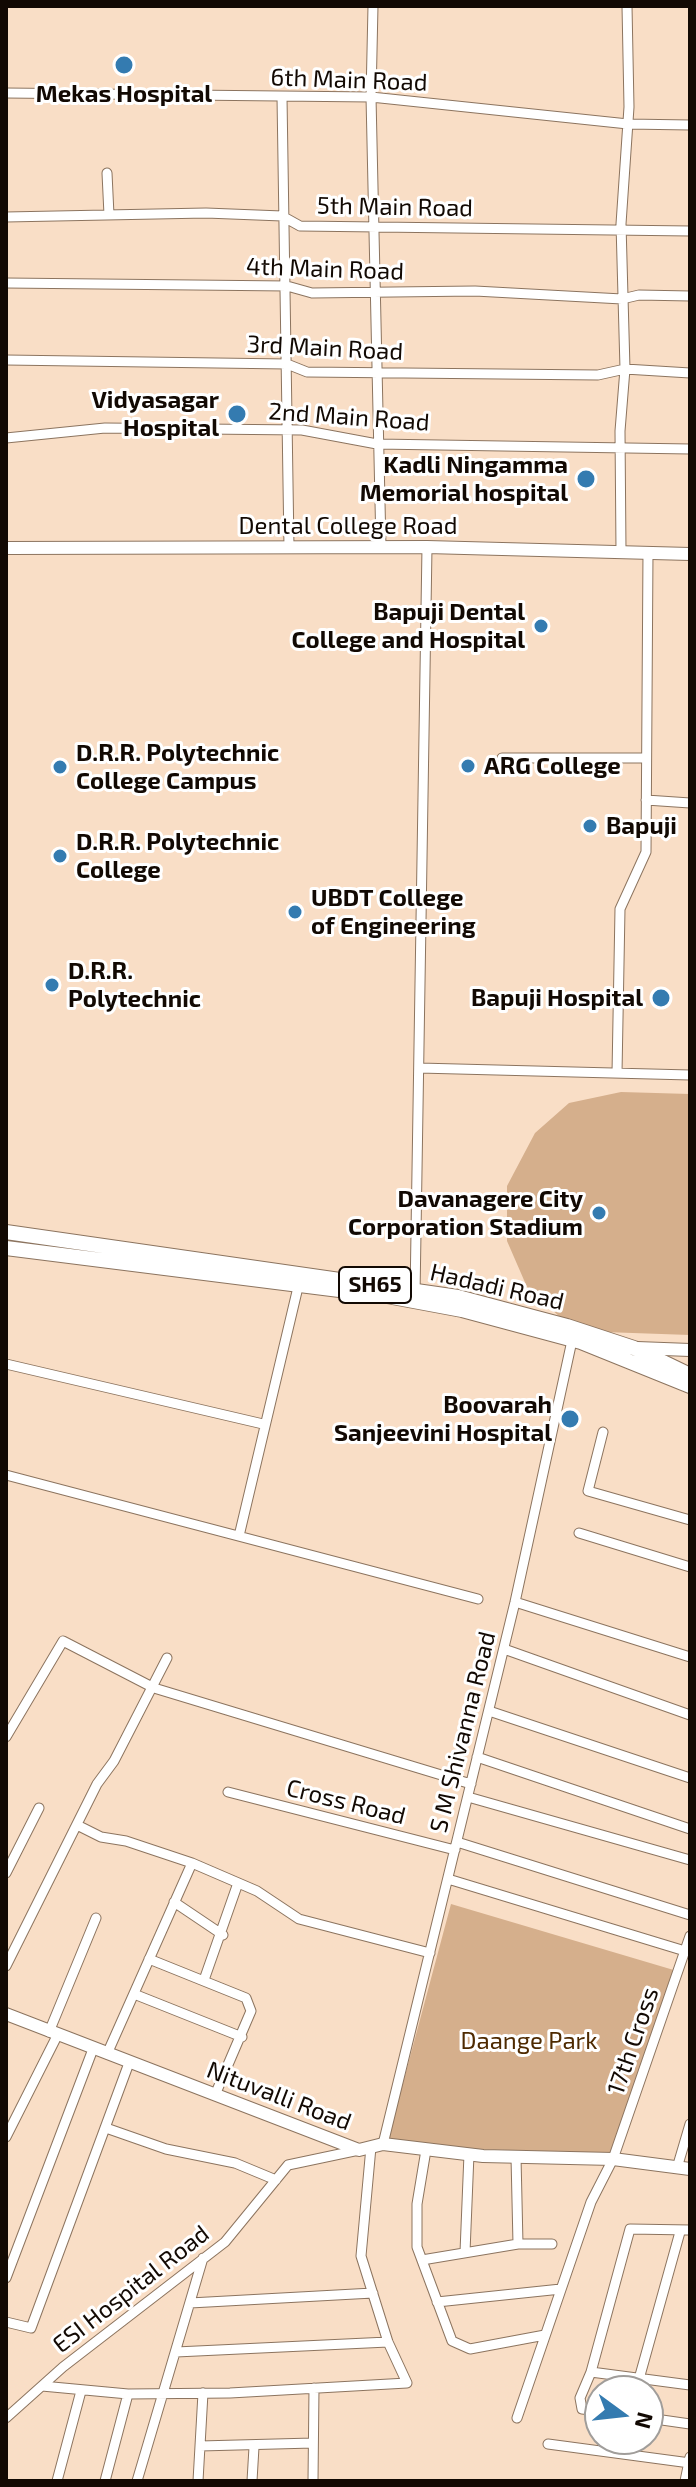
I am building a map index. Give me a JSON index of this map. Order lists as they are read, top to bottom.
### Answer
{
  "streets": {
    "main road": ["SH65", "Hadadi Road"],
    "street": [
      "6th Main Road",
      "5th Main Road",
      "4th Main Road",
      "3rd Main Road",
      "2nd Main Road",
      "Dental College Road",
      "S M Shivanna Road",
      "Cross Road",
      "17th Cross",
      "Nituvalli Road",
      "ESI Hospital Road"
    ]
  },
  "crossings": [
    ["Hadadi Road", "S M Shivanna Road"],
    ["S M Shivanna Road", "Cross Road"],
    ["S M Shivanna Road", "Nituvalli Road"],
    ["S M Shivanna Road", "ESI Hospital Road"],
    ["17th Cross", "Nituvalli Road"],
    ["Nituvalli Road", "ESI Hospital Road"]
  ],
  "parks": ["Daange Park"],
  "places": [
    "Mekas Hospital",
    "Vidyasagar Hospital",
    "Kadli Ningamma Memorial hospital",
    "Bapuji Dental College and Hospital",
    "ARG College",
    "D.R.R. Polytechnic College Campus",
    "Bapuji",
    "D.R.R. Polytechnic College",
    "UBDT College of Engineering",
    "D.R.R. Polytechnic",
    "Bapuji Hospital",
    "Davanagere City Corporation Stadium",
    "Boovarah Sanjeevini Hospital"
  ],
  "north": "right"
}
